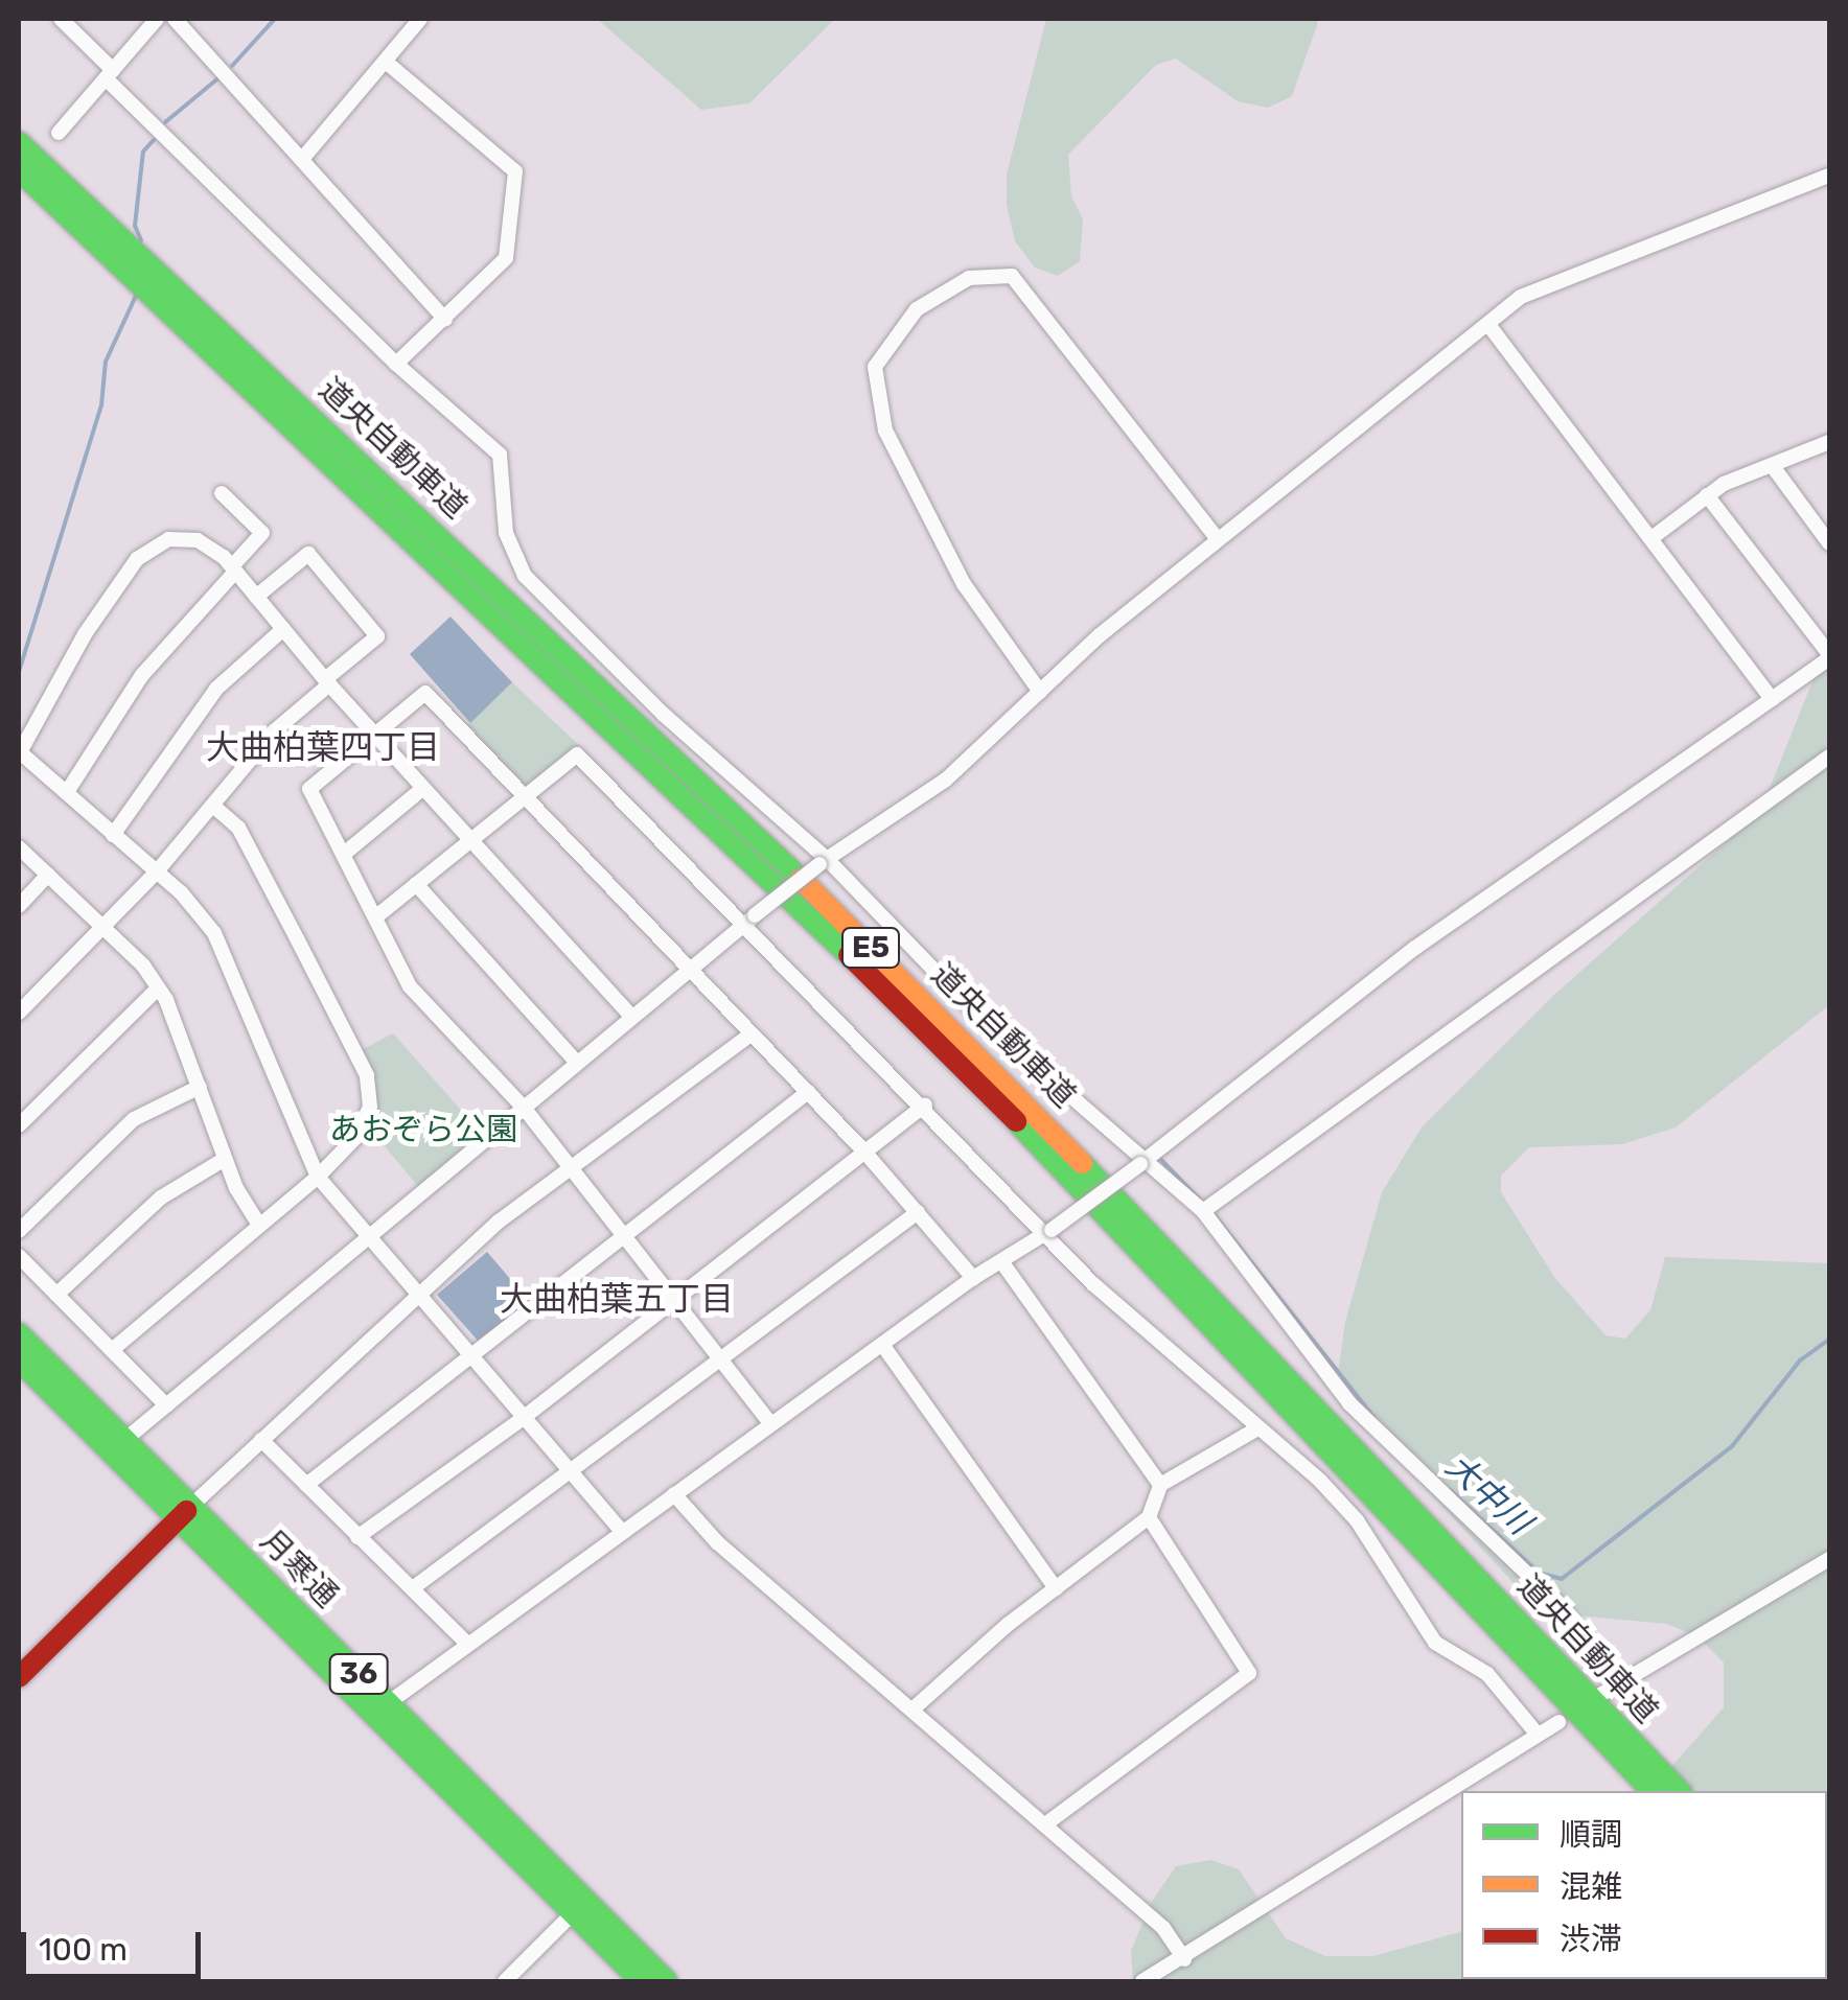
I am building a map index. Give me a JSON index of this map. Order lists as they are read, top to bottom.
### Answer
{
  "streets": {
    "main road": [
      "道央自動車道",
      "E5",
      "月寒通",
      "36"
    ]
  },
  "districts": ["大曲柏葉四丁目", "大曲柏葉五丁目"],
  "water": ["大中川"],
  "parks": ["あおぞら公園"],
  "legend": ["順調", "混雑", "渋滞"],
  "scale_bar": "100 m"
}
